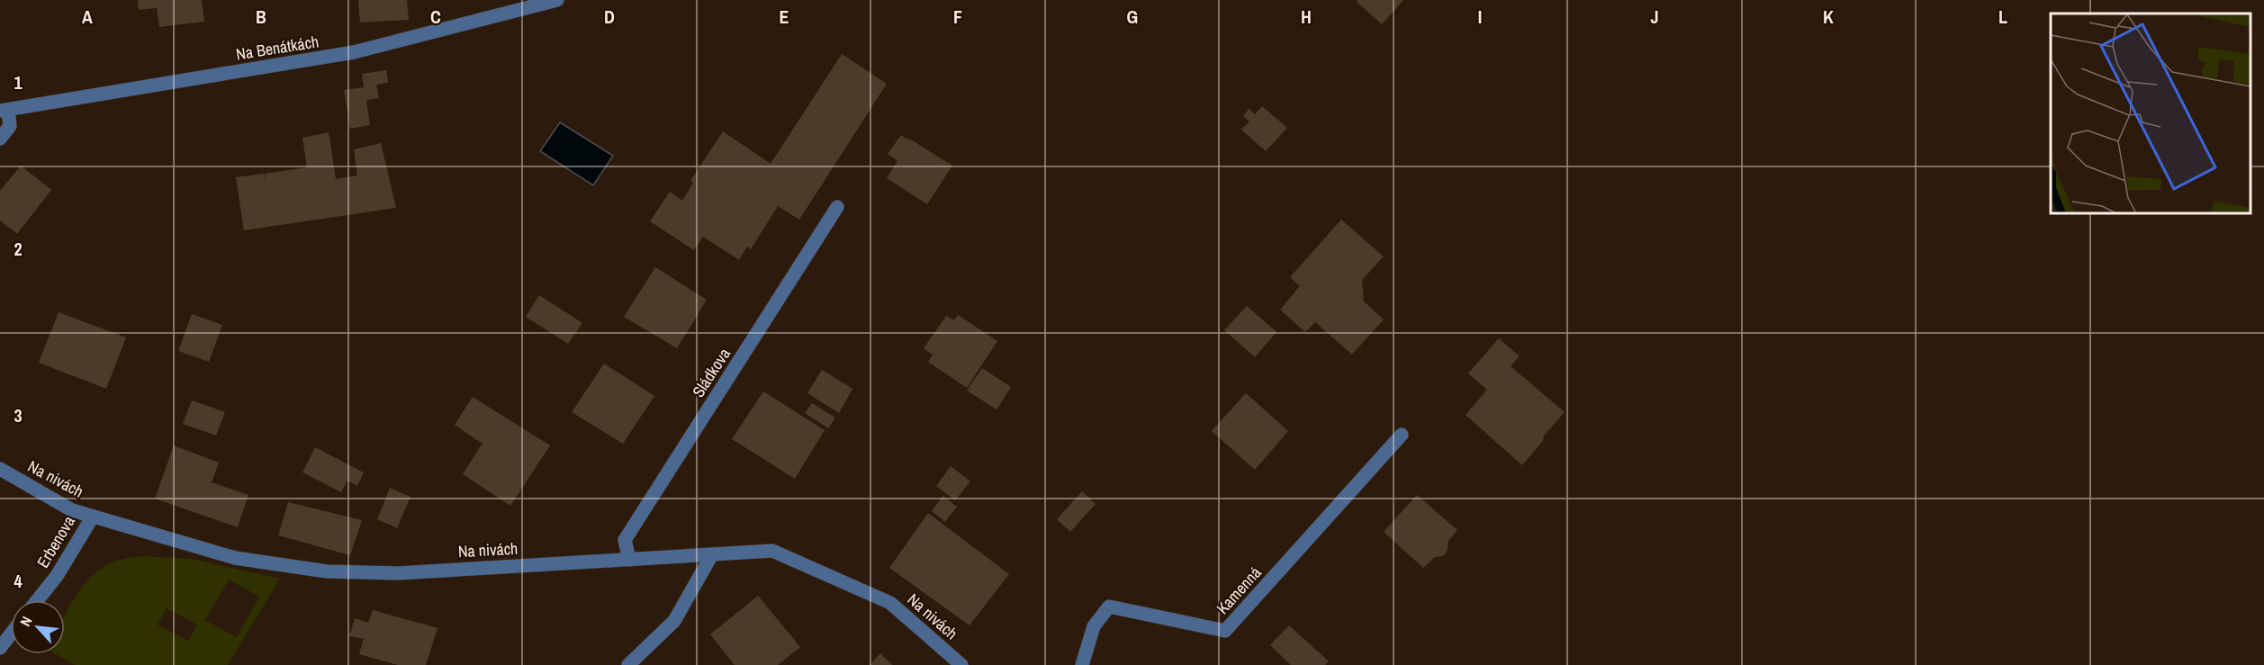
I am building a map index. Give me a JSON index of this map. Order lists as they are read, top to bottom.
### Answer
{
  "streets": {
    "street": [
      "Na Benátkách",
      "Sládkova",
      "Na nivách",
      "Erbenova",
      "Kamenná"
    ]
  },
  "crossings": [
    ["Sládkova", "Na nivách"],
    ["Na nivách", "Erbenova"]
  ],
  "north": "top left",
  "grid": {
    "columns": [
      "A",
      "B",
      "C",
      "D",
      "E",
      "F",
      "G",
      "H",
      "I",
      "J",
      "K",
      "L"
    ],
    "rows": [
      "1",
      "2",
      "3",
      "4"
    ]
  }
}
